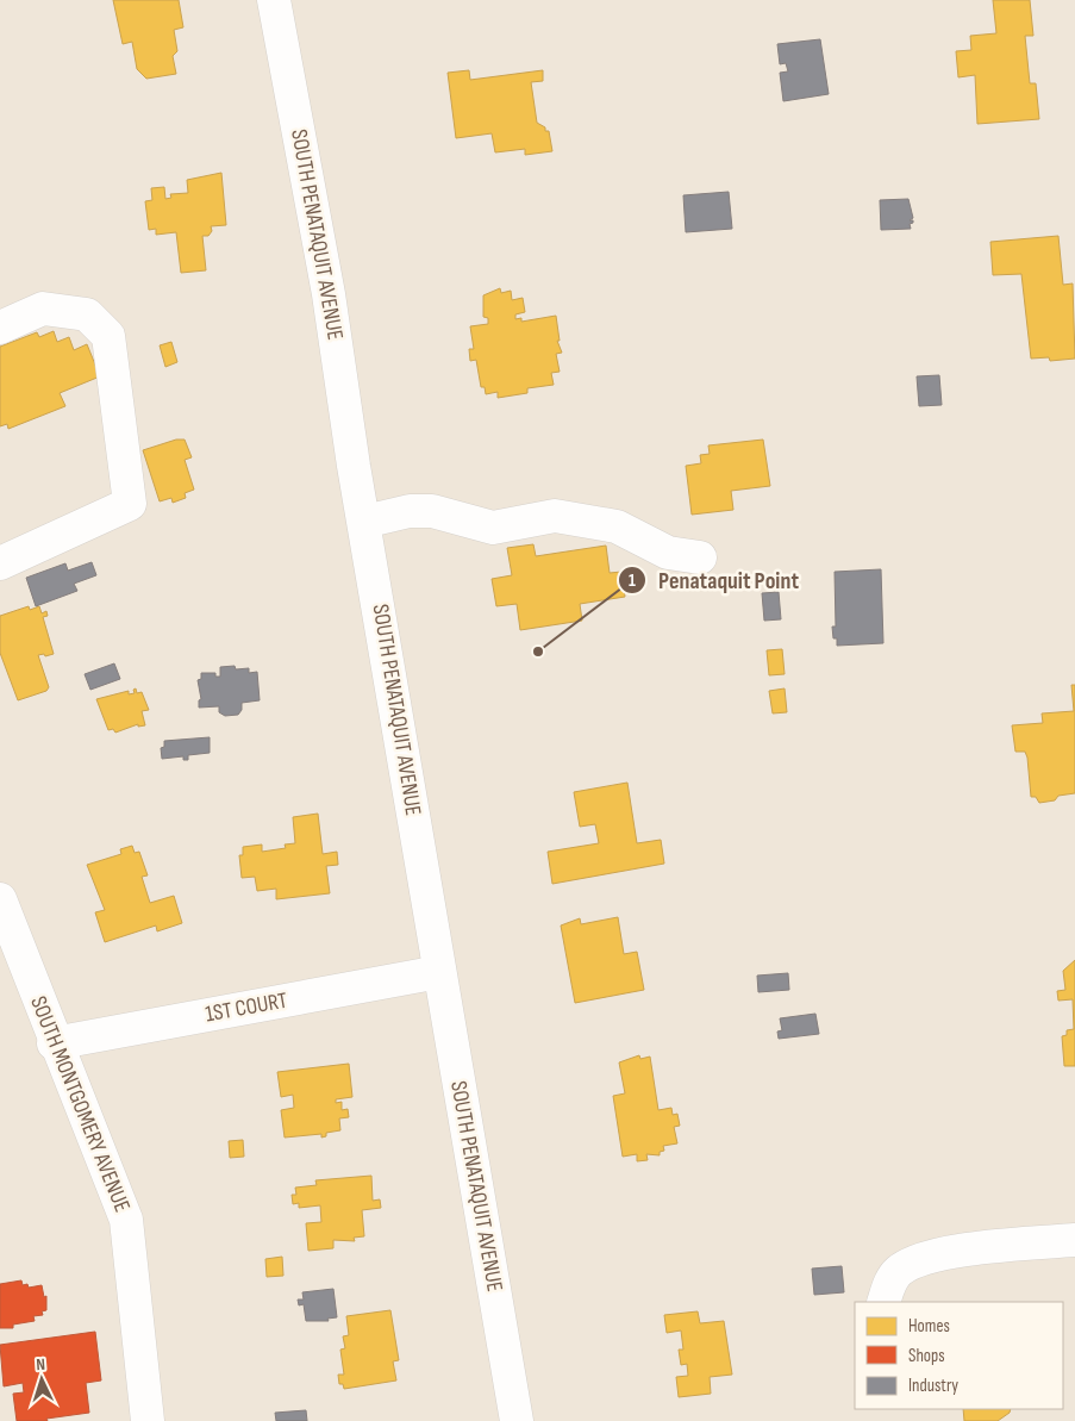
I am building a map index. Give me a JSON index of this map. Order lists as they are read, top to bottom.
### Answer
{
  "streets": {
    "street": ["SOUTH PENATAQUIT AVENUE", "1ST COURT", "SOUTH MONTGOMERY AVENUE"]
  },
  "crossings": [
    ["SOUTH PENATAQUIT AVENUE", "1ST COURT"],
    ["1ST COURT", "SOUTH MONTGOMERY AVENUE"]
  ],
  "places": ["Penataquit Point"],
  "legend": ["Homes", "Shops", "Industry"],
  "north": "top"
}
